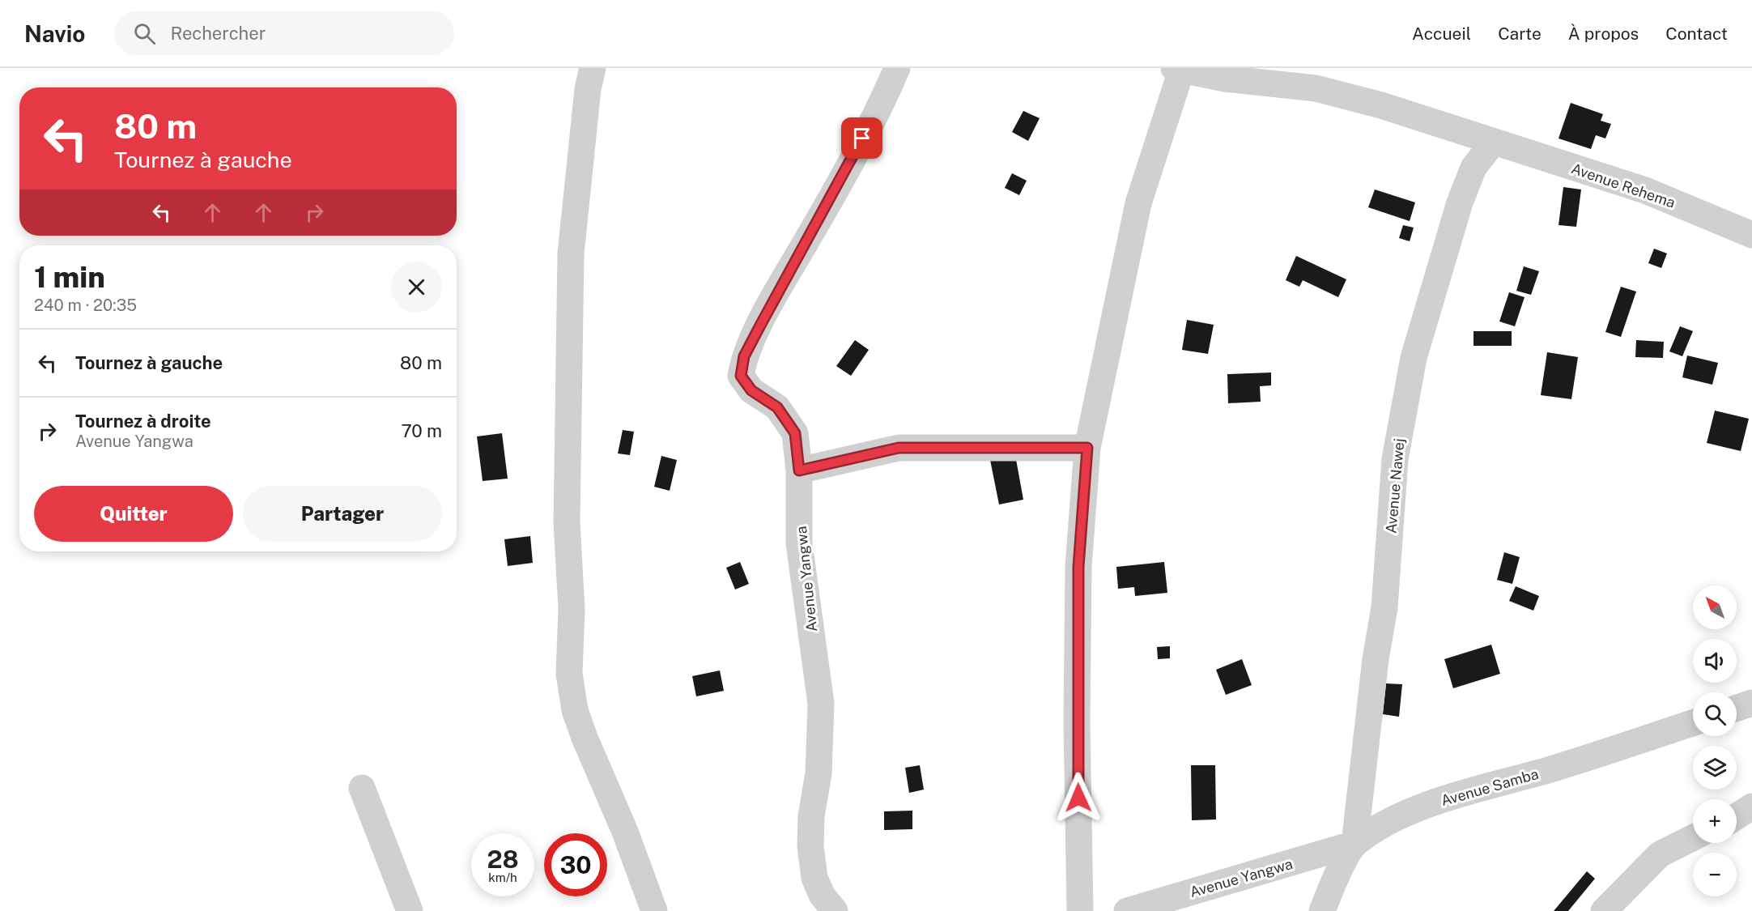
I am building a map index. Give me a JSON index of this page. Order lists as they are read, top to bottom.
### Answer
{
  "streets": {
    "street": [
      "Avenue Rehema",
      "Avenue Nawej",
      "Avenue Yangwa",
      "Avenue Samba"
    ]
  },
  "crossings": [
    ["Avenue Rehema", "Avenue Nawej"],
    ["Avenue Nawej", "Avenue Yangwa"],
    ["Avenue Nawej", "Avenue Samba"],
    ["Avenue Yangwa", "Avenue Samba"]
  ],
  "north": "top left",
  "page": {
    "header": "Navio",
    "search": "Rechercher",
    "nav": [
      "Accueil",
      "Carte",
      "À propos",
      "Contact"
    ],
    "turn": ["80 m", "Tournez à gauche"],
    "heading": ["1 min", "240 m · 20:35"],
    "list": [
      {
        "name": "Tournez à gauche",
        "value": "80 m"
      },
      {
        "name": "Tournez à droite",
        "note": "Avenue Yangwa",
        "value": "70 m"
      }
    ],
    "buttons": ["Quitter", "Partager"],
    "map_buttons": ["+", "−"],
    "speed": "28 km/h",
    "limit": "30"
  }
}
